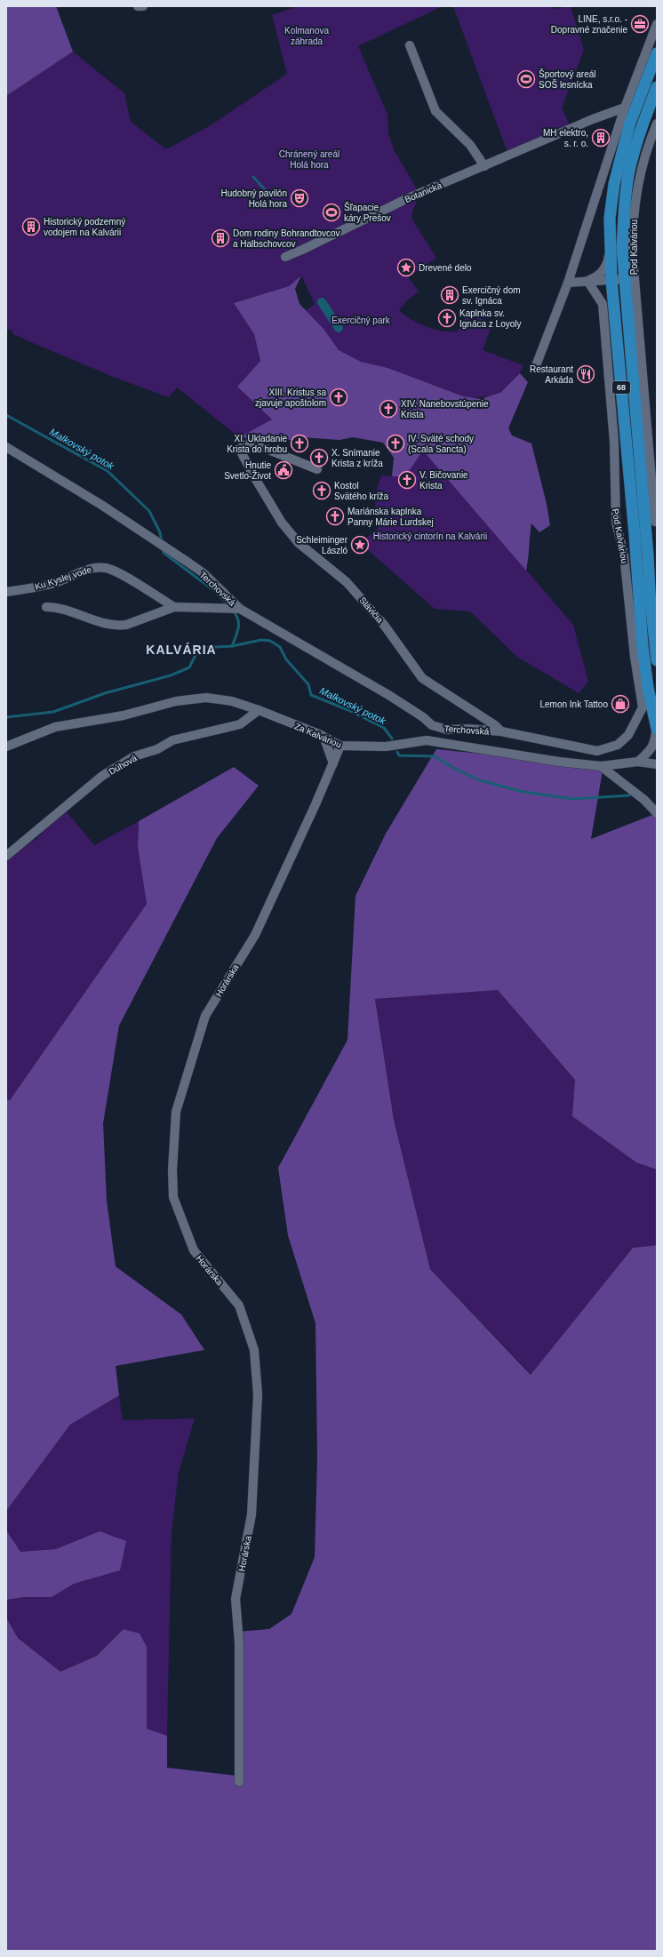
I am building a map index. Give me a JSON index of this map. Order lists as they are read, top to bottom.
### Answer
{
  "streets": {
    "main road": ["Pod Kalváriou", "68"],
    "street": [
      "Botanická",
      "Ku Kyslej vode",
      "Terchovská",
      "Slávičia",
      "Za Kalváriou",
      "Dúhová",
      "Horárska"
    ]
  },
  "crossings": [
    ["Pod Kalváriou", "Slávičia"],
    ["Ku Kyslej vode", "Terchovská"],
    ["Terchovská", "Slávičia"],
    ["Terchovská", "Za Kalváriou"],
    ["Za Kalváriou", "Dúhová"],
    ["Za Kalváriou", "Horárska"]
  ],
  "districts": ["KALVÁRIA"],
  "water": ["Malkovský potok"],
  "parks": [
    "Kolmanova záhrada",
    "Chránený areál Holá hora",
    "Exercičný park",
    "Historický cintorín na Kalvárii"
  ],
  "places": {
    "office": ["LINE, s.r.o. - Dopravné značenie"],
    "sports": ["Športový areál SOŠ lesnícka", "Šľapacie káry Prešov"],
    "building": [
      "MH elektro, s. r. o.",
      "Historický podzemný vodojem na Kalvárii",
      "Dom rodiny Bohrandtovcov a Halbschovcov",
      "Exercičný dom sv. Ignáca"
    ],
    "theatre": ["Hudobný pavilón Holá hora"],
    "place": ["Drevené delo", "Schleiminger László"],
    "church": [
      "Kaplnka sv. Ignáca z Loyoly",
      "XIII. Kristus sa zjavuje apoštolom",
      "XIV. Nanebovstúpenie Krista",
      "XI. Ukladanie Krista do hrobu",
      "IV. Sväté schody (Scala Sancta)",
      "X. Snímanie Krista z kríža",
      "V. Bičovanie Krista",
      "Kostol Svätého kríža",
      "Mariánska kaplnka Panny Márie Lurdskej"
    ],
    "restaurant": ["Restaurant Arkáda"],
    "public building": ["Hnutie Svetlo-Život"],
    "shop": ["Lemon Ink Tattoo"]
  }
}
